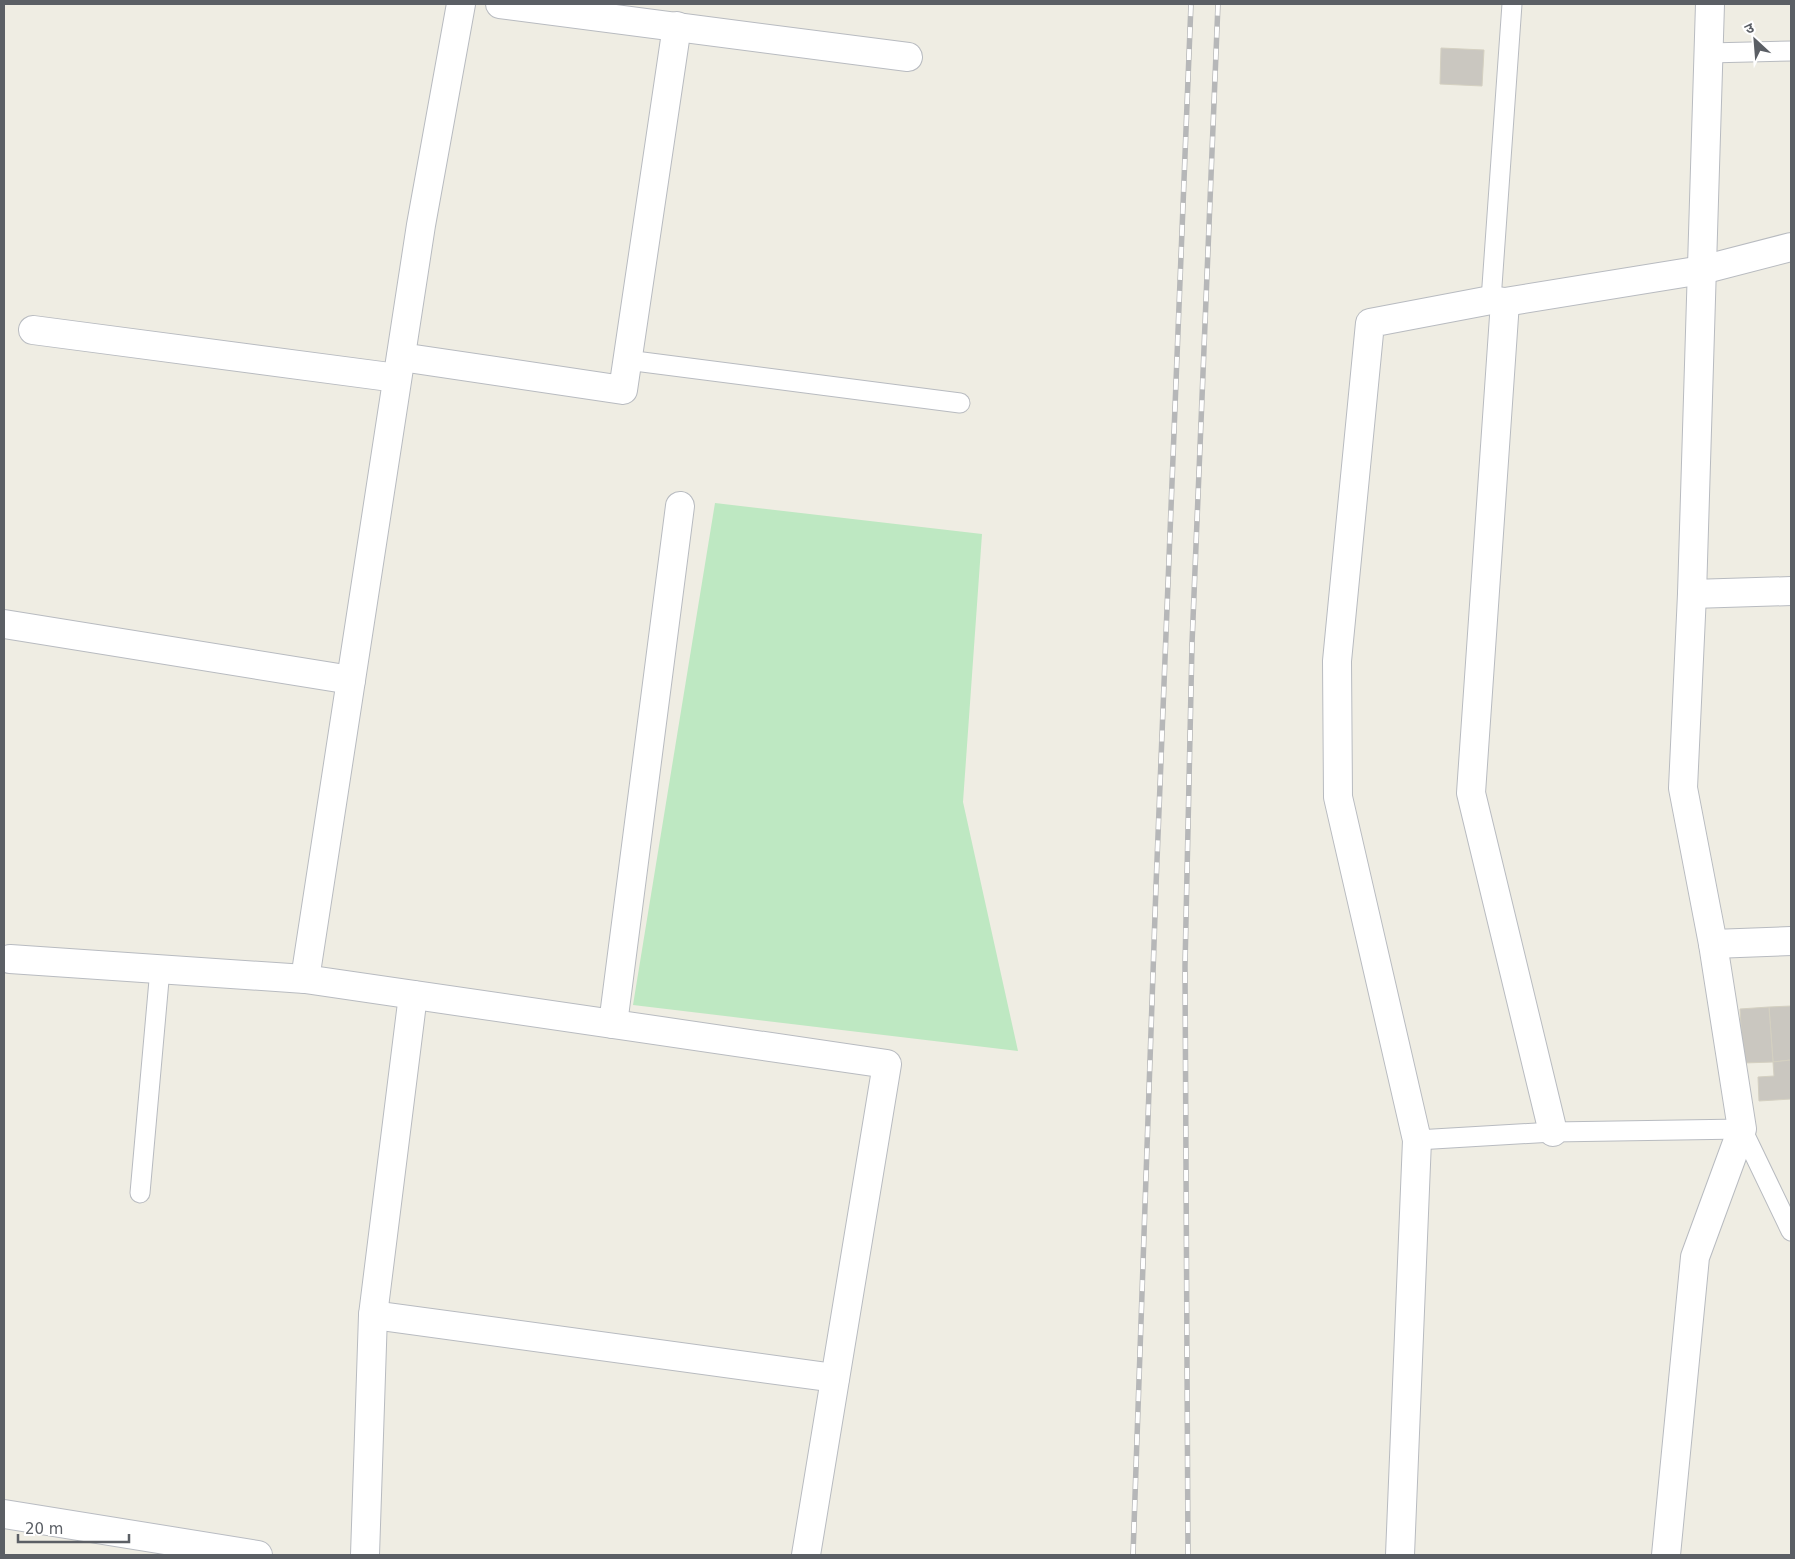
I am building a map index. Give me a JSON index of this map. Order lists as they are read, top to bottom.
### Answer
{
  "scale_bar": "20 m",
  "north": "top left"
}
